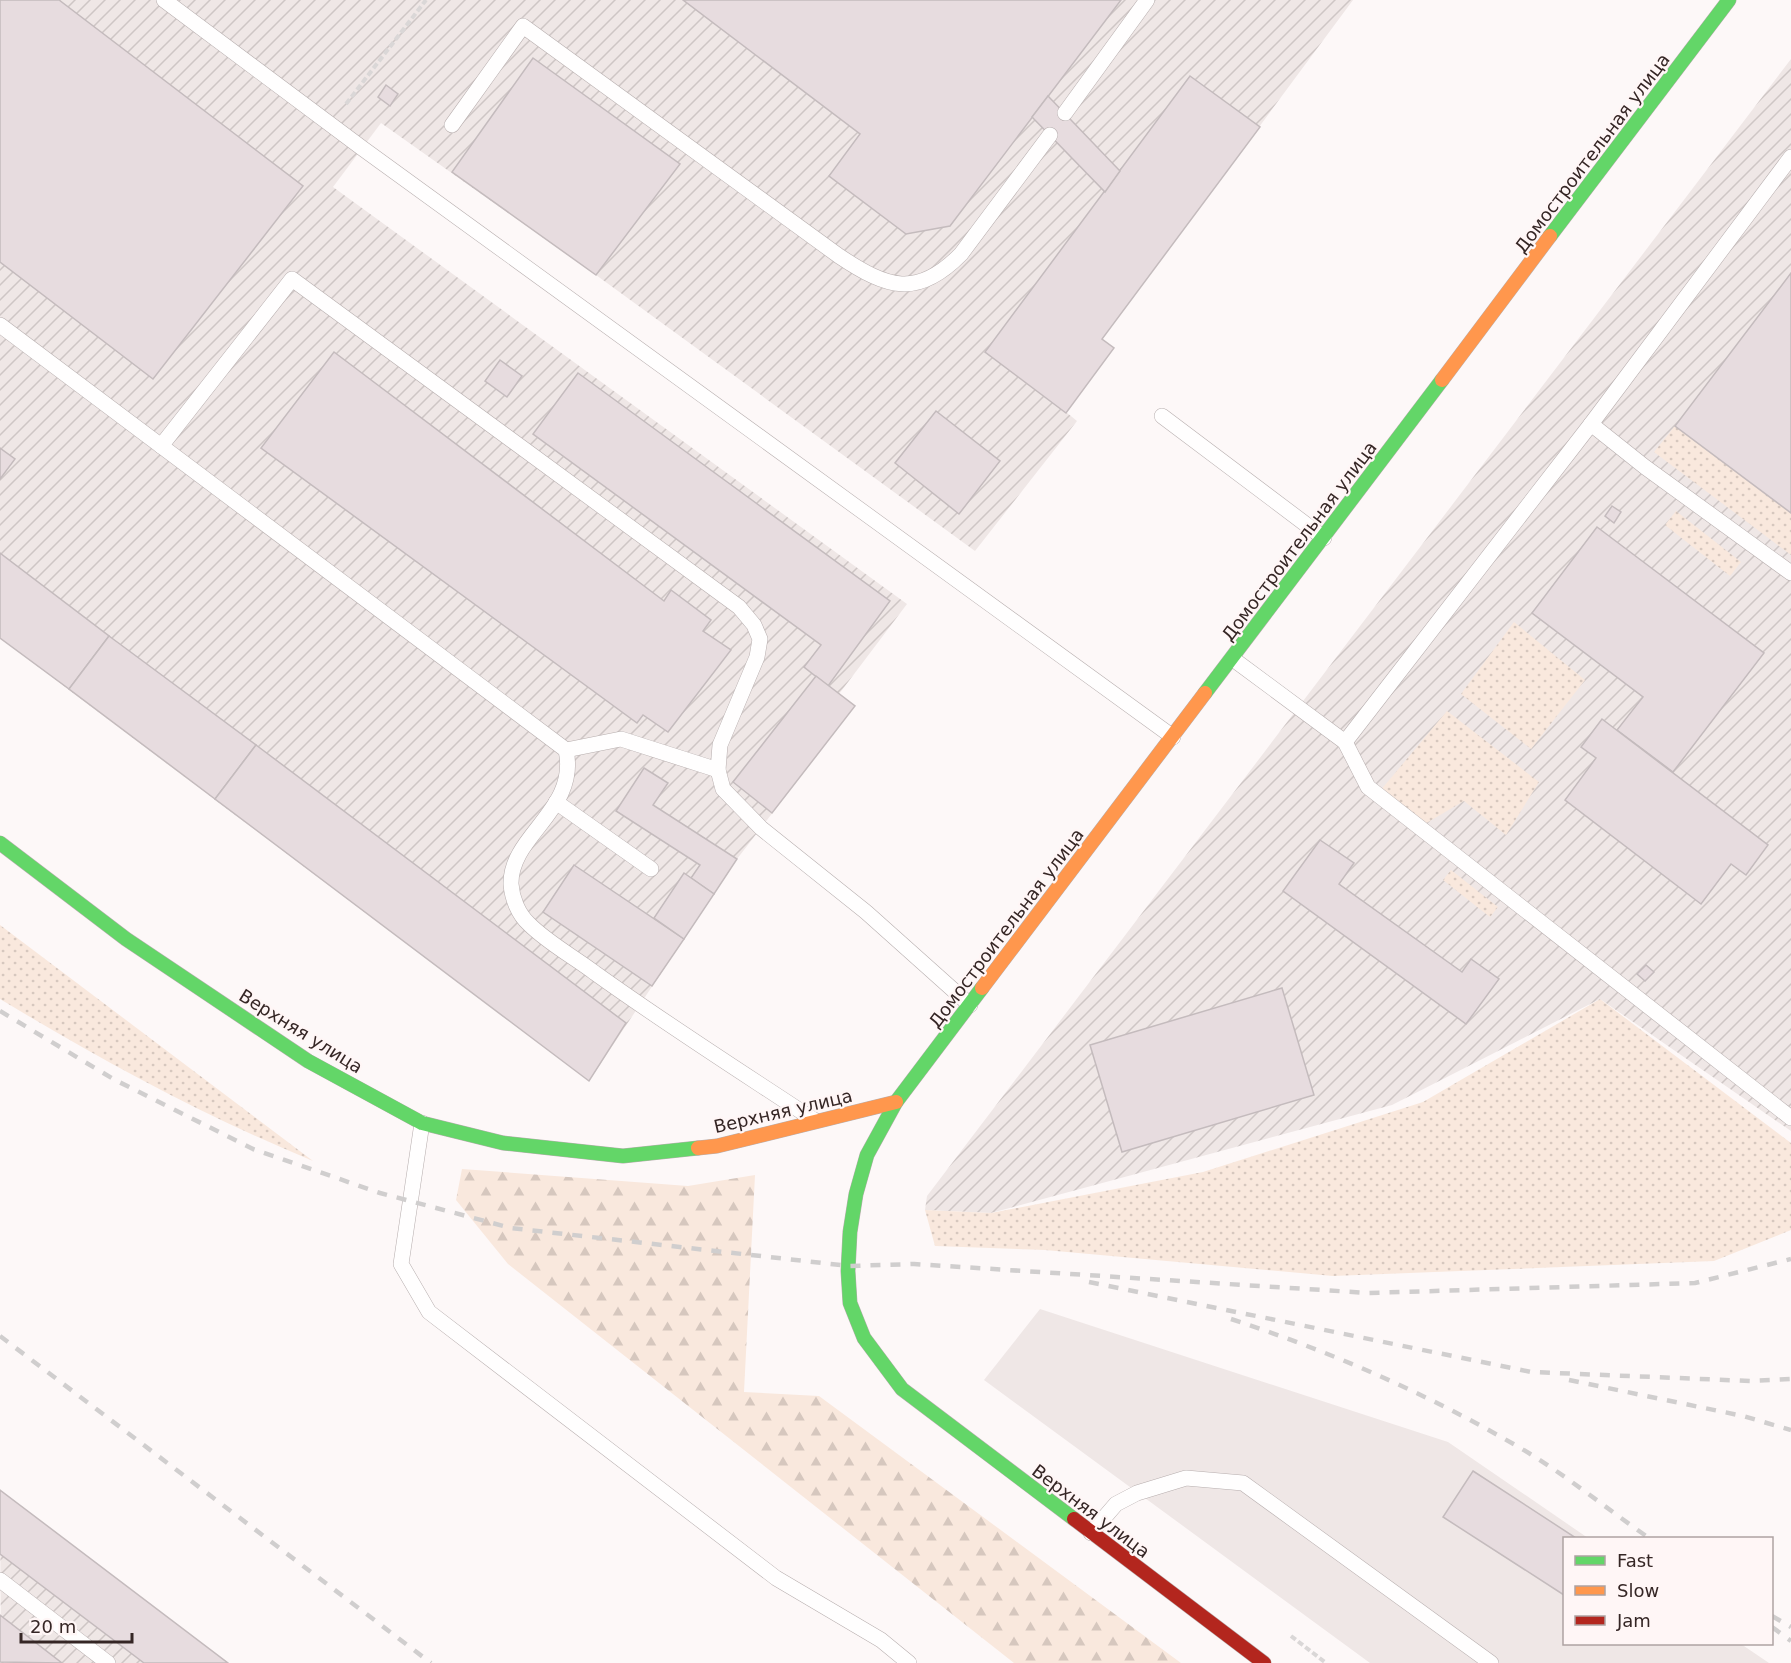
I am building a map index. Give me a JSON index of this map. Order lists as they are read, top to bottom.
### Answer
{
  "streets": {
    "street": ["Домостроительная улица", "Верхняя улица"]
  },
  "crossings": [
    ["Домостроительная улица", "Верхняя улица"]
  ],
  "legend": ["Fast", "Slow", "Jam"],
  "scale_bar": "20 m"
}
